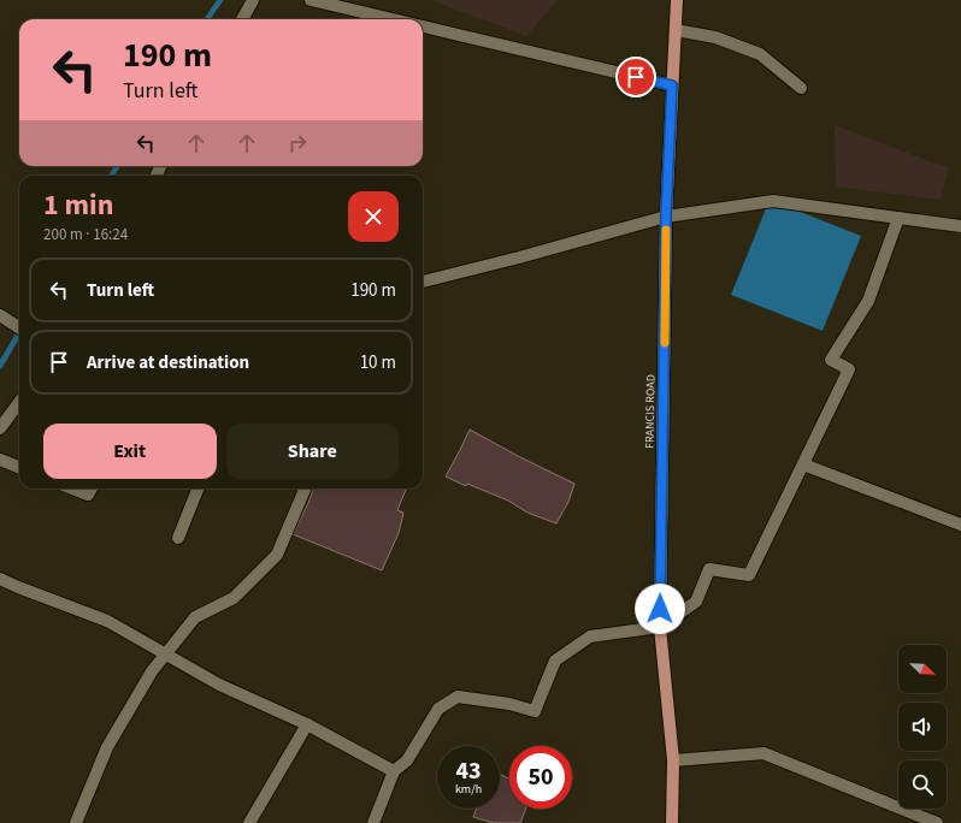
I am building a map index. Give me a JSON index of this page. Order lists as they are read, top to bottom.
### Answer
{
  "streets": {
    "main road": ["FRANCIS ROAD"]
  },
  "north": "bottom right",
  "page": {
    "turn": ["190 m", "Turn left"],
    "heading": ["1 min", "200 m · 16:24"],
    "list": [
      {
        "name": "Turn left",
        "value": "190 m"
      },
      {
        "name": "Arrive at destination",
        "value": "10 m"
      }
    ],
    "buttons": ["Exit", "Share"],
    "speed": "43 km/h",
    "limit": "50"
  }
}
